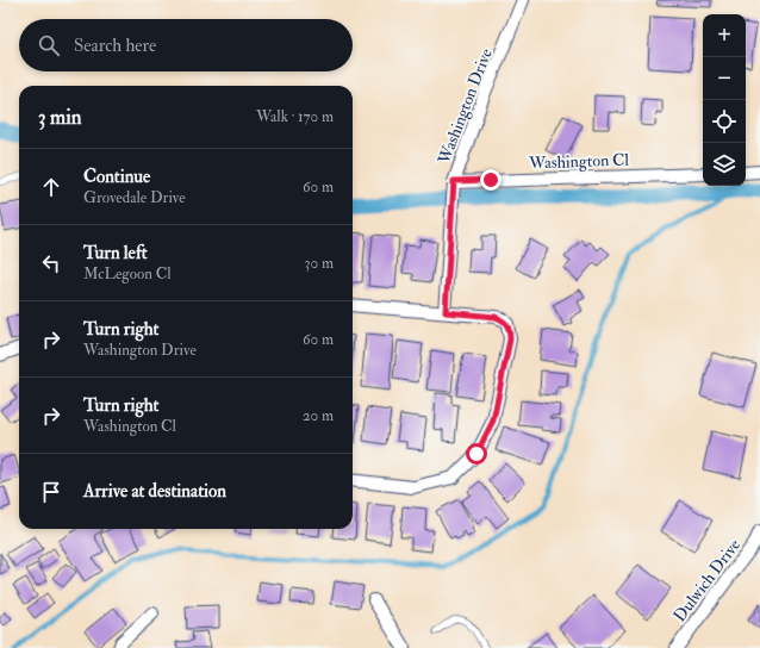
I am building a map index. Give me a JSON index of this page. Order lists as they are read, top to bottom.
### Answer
{
  "streets": {
    "street": ["Washington Drive", "Washington Cl", "Dulwich Drive"]
  },
  "crossings": [
    ["Washington Drive", "Washington Cl"]
  ],
  "page": {
    "map_buttons": ["+", "−"],
    "search": "Search here",
    "heading": ["3 min", "Walk · 170 m"],
    "list": [
      ["Continue", "Grovedale Drive", "60 m"],
      ["Turn left", "McLegoon Cl", "30 m"],
      ["Turn right", "Washington Drive", "60 m"],
      ["Turn right", "Washington Cl", "20 m"],
      "Arrive at destination"
    ]
  }
}
